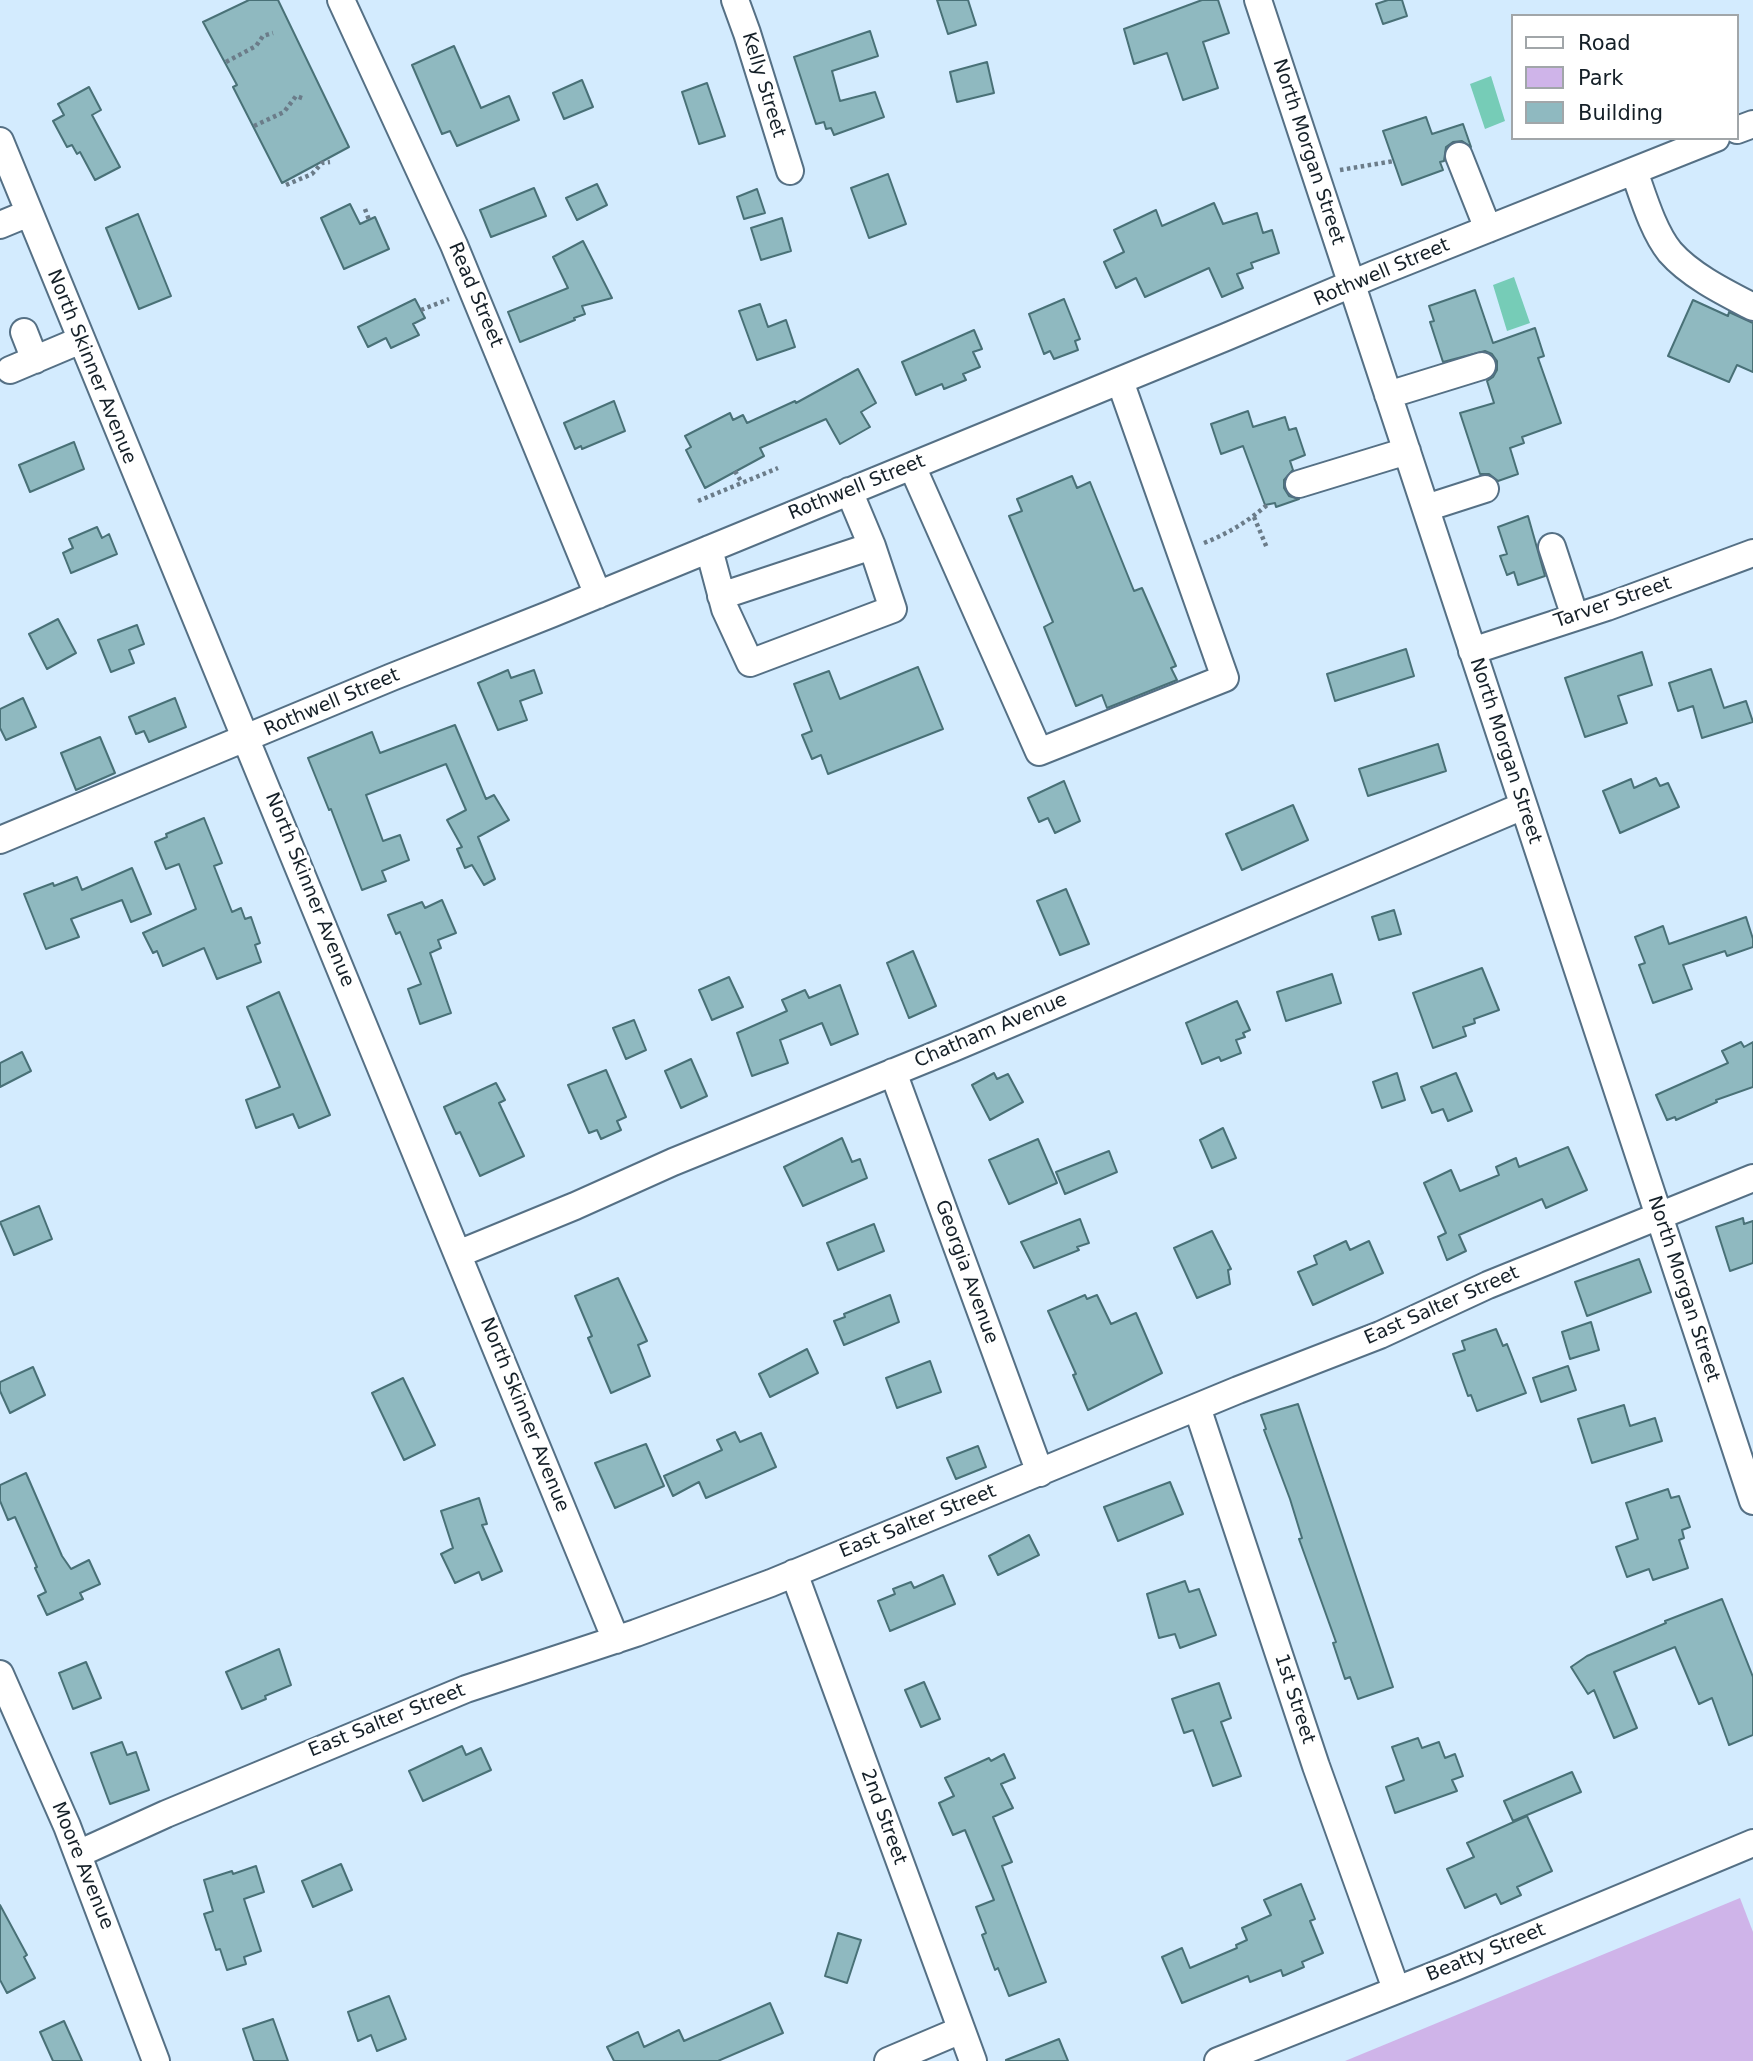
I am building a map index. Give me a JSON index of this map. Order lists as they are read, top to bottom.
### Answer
{
  "streets": {
    "street": [
      "Kelly Street",
      "North Morgan Street",
      "Rothwell Street",
      "Read Street",
      "North Skinner Avenue",
      "Tarver Street",
      "Chatham Avenue",
      "Georgia Avenue",
      "East Salter Street",
      "1st Street",
      "2nd Street",
      "Moore Avenue",
      "Beatty Street"
    ]
  },
  "crossings": [
    ["North Morgan Street", "Rothwell Street"],
    ["North Morgan Street", "Tarver Street"],
    ["North Morgan Street", "Chatham Avenue"],
    ["North Morgan Street", "East Salter Street"],
    ["Rothwell Street", "Read Street"],
    ["Rothwell Street", "North Skinner Avenue"],
    ["North Skinner Avenue", "Chatham Avenue"],
    ["North Skinner Avenue", "East Salter Street"],
    ["Chatham Avenue", "Georgia Avenue"],
    ["Georgia Avenue", "East Salter Street"],
    ["East Salter Street", "1st Street"],
    ["East Salter Street", "2nd Street"],
    ["East Salter Street", "Moore Avenue"],
    ["1st Street", "Beatty Street"]
  ],
  "legend": ["Road", "Park", "Building"]
}
